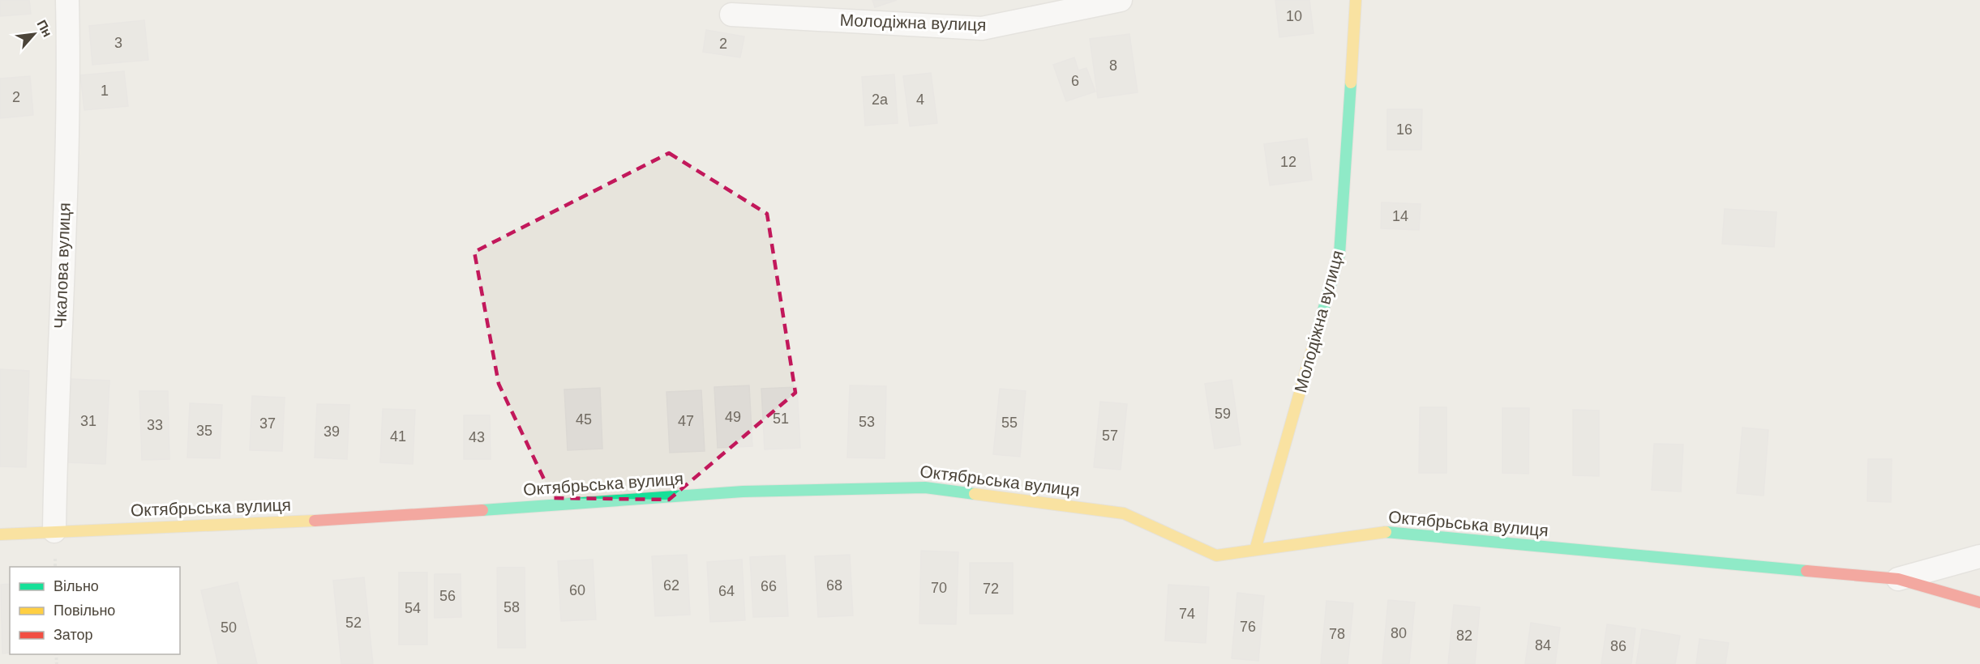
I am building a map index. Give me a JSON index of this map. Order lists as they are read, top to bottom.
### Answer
{
  "streets": {
    "street": ["Молодіжна вулиця", "Чкалова вулиця", "Октябрьська вулиця"]
  },
  "crossings": [
    ["Молодіжна вулиця", "Октябрьська вулиця"],
    ["Чкалова вулиця", "Октябрьська вулиця"]
  ],
  "house_numbers": [
    "10",
    "3",
    "2",
    "8",
    "6",
    "1",
    "2",
    "2а",
    "4",
    "16",
    "12",
    "14",
    "59",
    "49",
    "51",
    "45",
    "31",
    "47",
    "53",
    "55",
    "37",
    "33",
    "35",
    "39",
    "57",
    "41",
    "43",
    "62",
    "68",
    "66",
    "70",
    "72",
    "60",
    "64",
    "56",
    "58",
    "54",
    "74",
    "52",
    "76",
    "50",
    "80",
    "78",
    "82",
    "84",
    "86"
  ],
  "legend": ["Вільно", "Повільно", "Затор"],
  "north": "top right"
}
